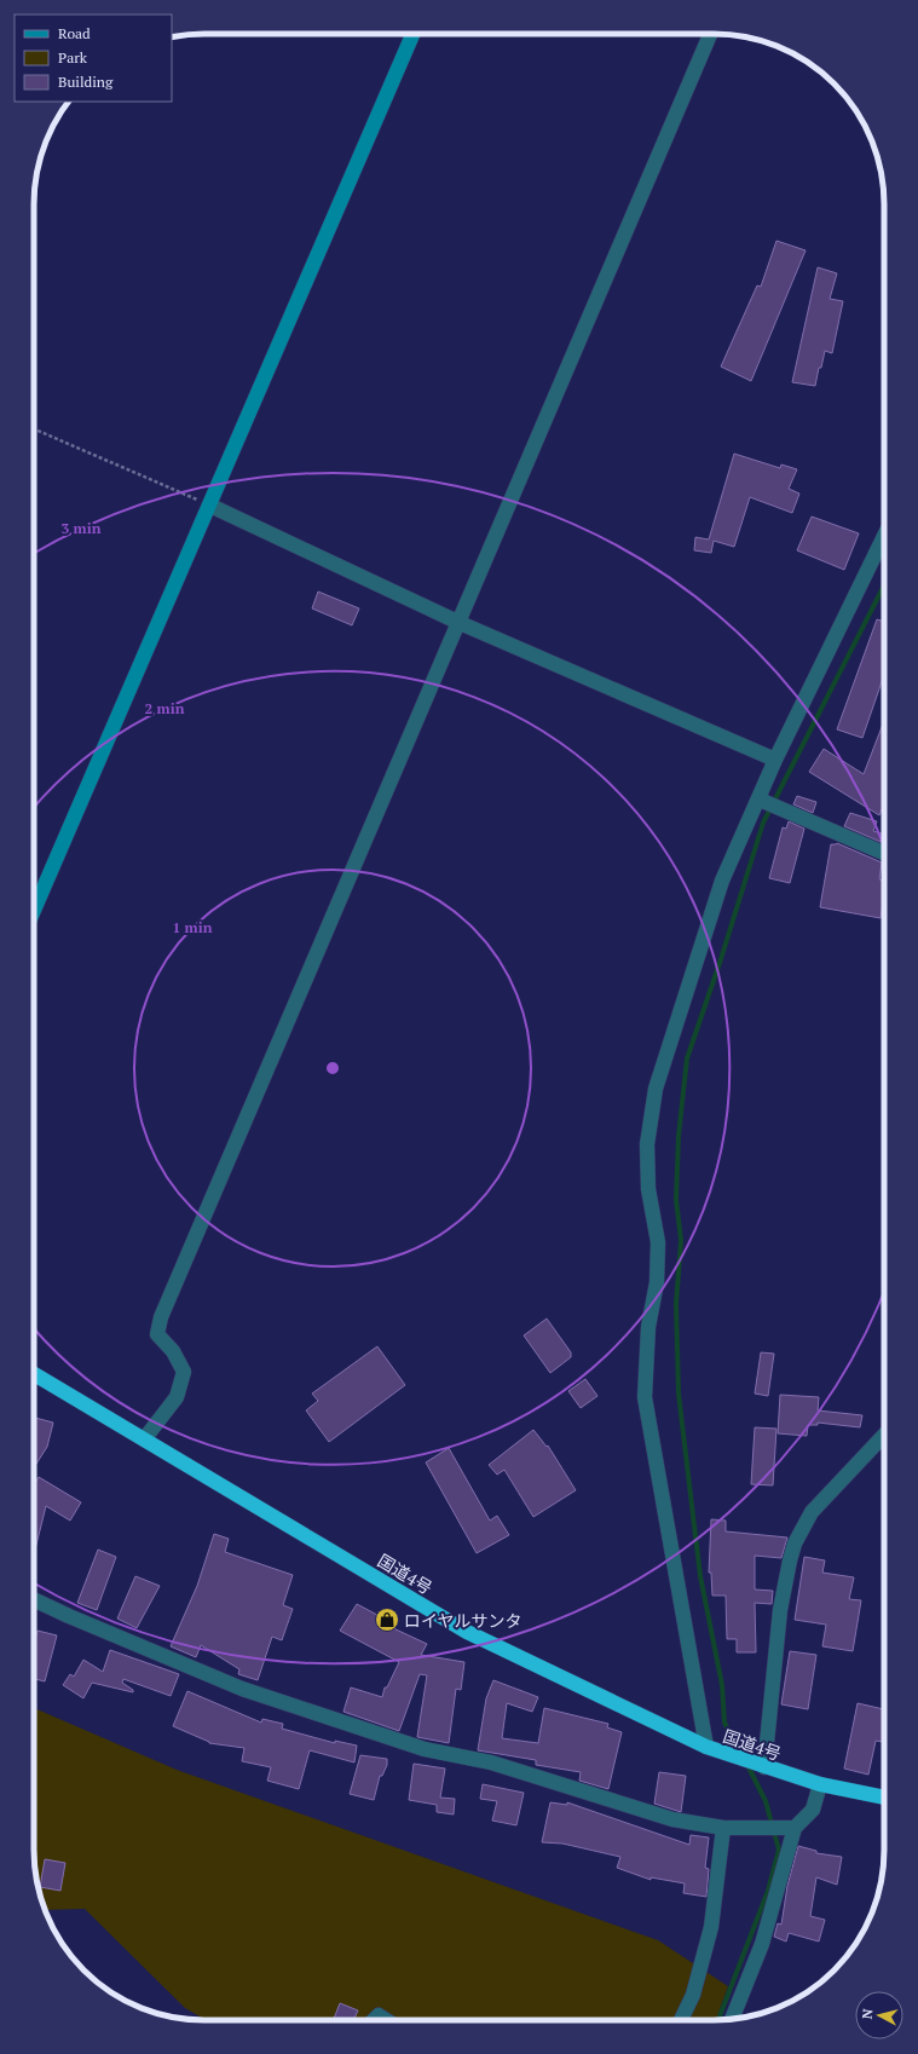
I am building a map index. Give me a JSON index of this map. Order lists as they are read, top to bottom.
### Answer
{
  "streets": {
    "highway": ["国道4号"]
  },
  "places": {
    "shop": ["ロイヤルサンタ"]
  },
  "legend": ["Road", "Park", "Building"],
  "north": "left",
  "rings": ["3 min", "2 min", "1 min"]
}
